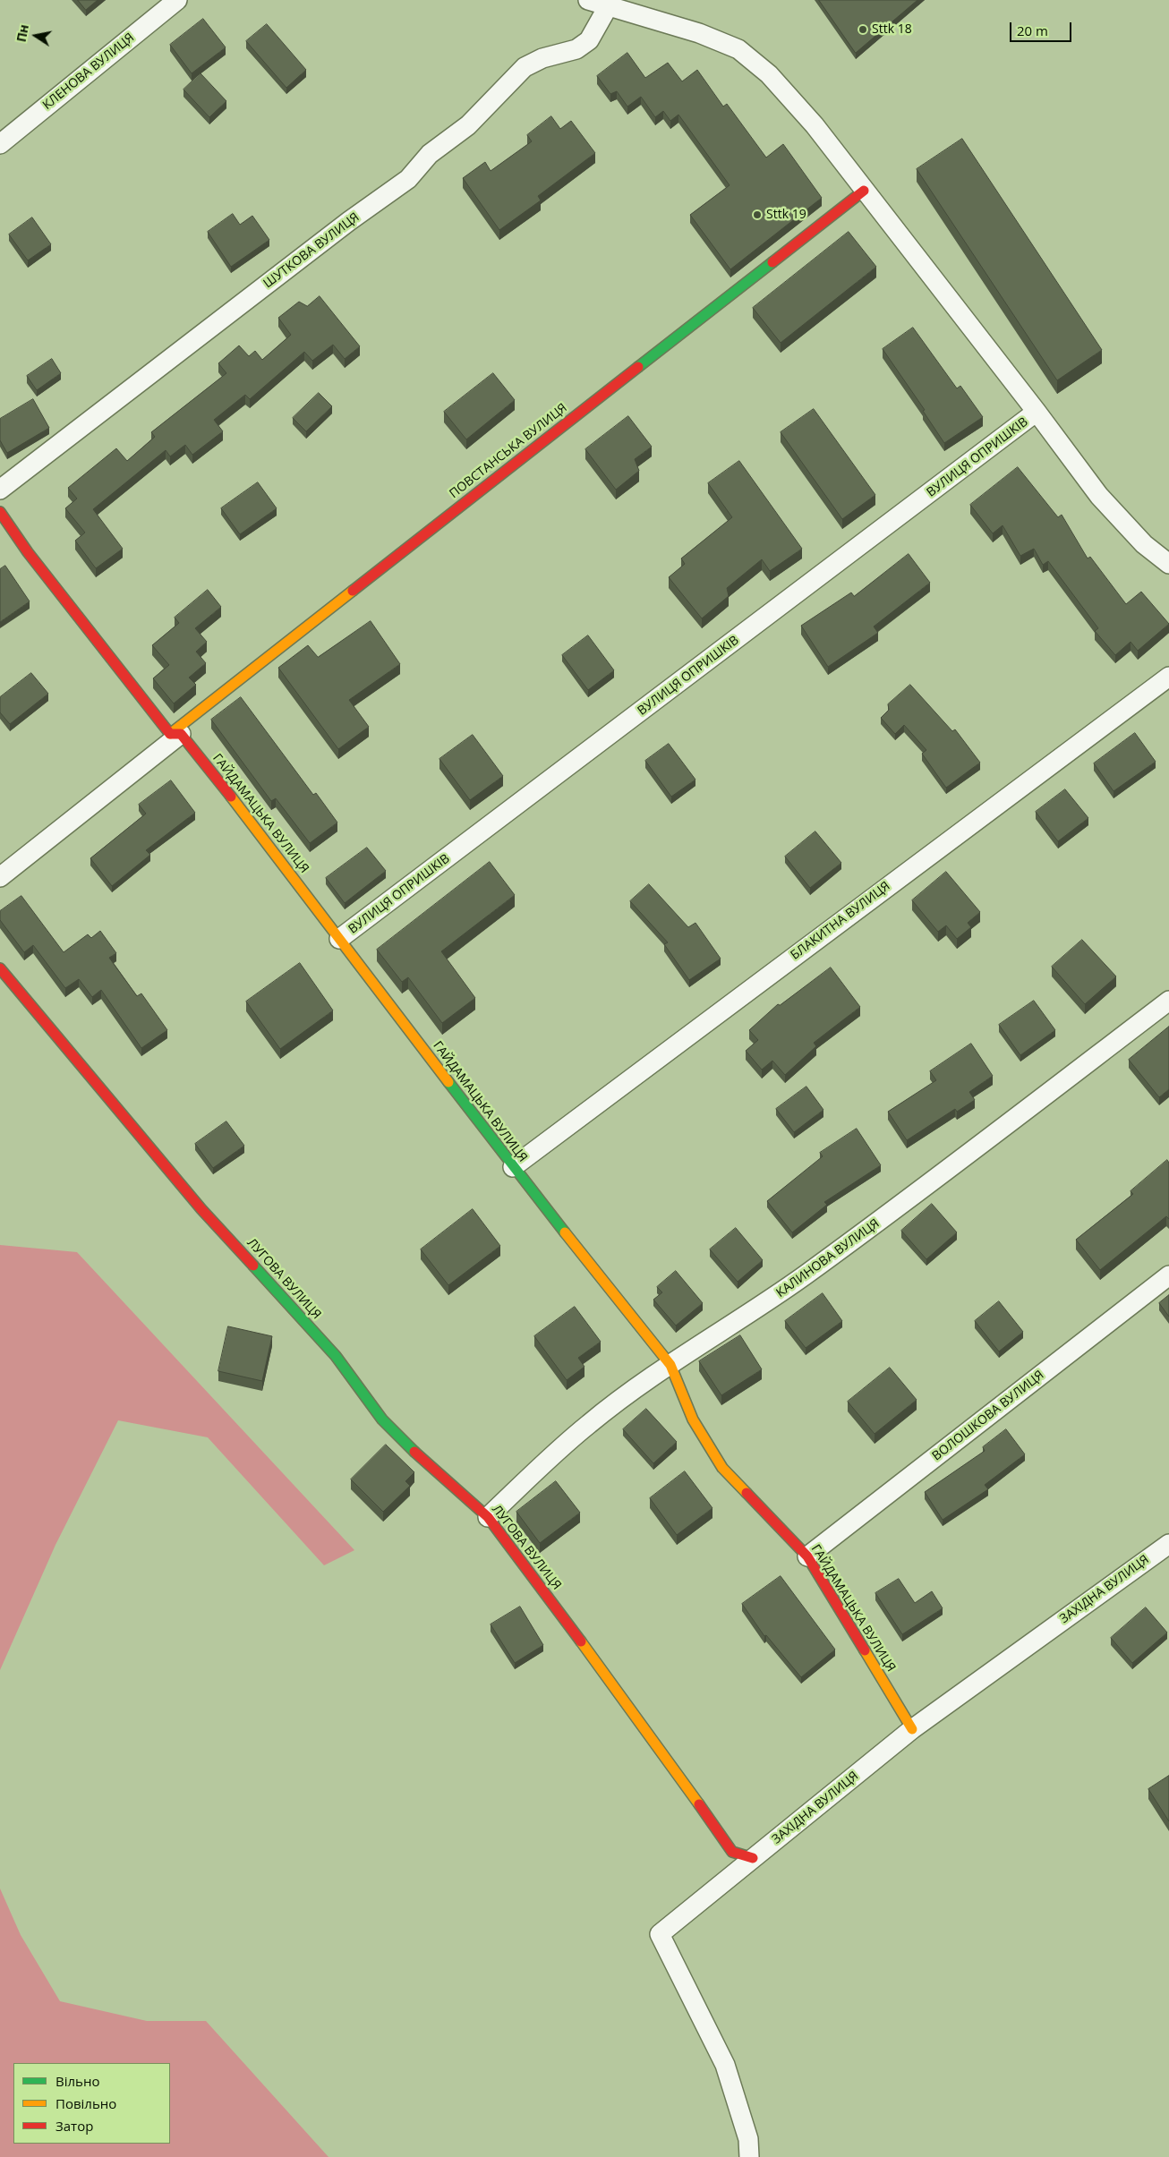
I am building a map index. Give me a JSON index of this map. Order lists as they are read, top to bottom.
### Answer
{
  "streets": {
    "street": [
      "КЛЕНОВА ВУЛИЦЯ",
      "ШУТКОВА ВУЛИЦЯ",
      "ПОВСТАНСЬКА ВУЛИЦЯ",
      "ВУЛИЦЯ ОПРИШКІВ",
      "ГАЙДАМАЦЬКА ВУЛИЦЯ",
      "БЛАКИТНА ВУЛИЦЯ",
      "КАЛИНОВА ВУЛИЦЯ",
      "ЛУГОВА ВУЛИЦЯ",
      "ВОЛОШКОВА ВУЛИЦЯ",
      "ЗАХІДНА ВУЛИЦЯ"
    ]
  },
  "crossings": [
    ["ПОВСТАНСЬКА ВУЛИЦЯ", "ГАЙДАМАЦЬКА ВУЛИЦЯ"],
    ["ВУЛИЦЯ ОПРИШКІВ", "ГАЙДАМАЦЬКА ВУЛИЦЯ"],
    ["ГАЙДАМАЦЬКА ВУЛИЦЯ", "БЛАКИТНА ВУЛИЦЯ"],
    ["ГАЙДАМАЦЬКА ВУЛИЦЯ", "КАЛИНОВА ВУЛИЦЯ"],
    ["ГАЙДАМАЦЬКА ВУЛИЦЯ", "ВОЛОШКОВА ВУЛИЦЯ"],
    ["ГАЙДАМАЦЬКА ВУЛИЦЯ", "ЗАХІДНА ВУЛИЦЯ"],
    ["КАЛИНОВА ВУЛИЦЯ", "ЛУГОВА ВУЛИЦЯ"],
    ["ЛУГОВА ВУЛИЦЯ", "ЗАХІДНА ВУЛИЦЯ"]
  ],
  "places": ["Sttk 18", "Sttk 19"],
  "legend": ["Вільно", "Повільно", "Затор"],
  "scale_bar": "20 m",
  "north": "left"
}
